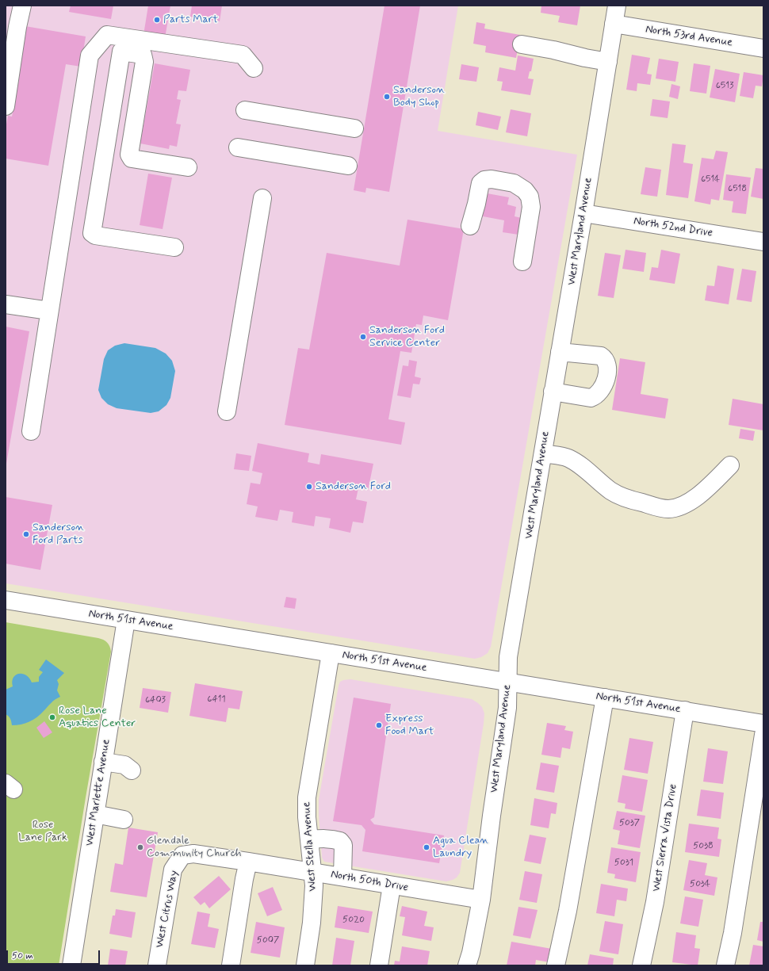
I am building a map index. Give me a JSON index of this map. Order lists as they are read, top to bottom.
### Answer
{
  "streets": {
    "street": [
      "North 53rd Avenue",
      "North 52nd Drive",
      "West Maryland Avenue",
      "North 51st Avenue",
      "West Marlette Avenue",
      "West Sierra Vista Drive",
      "West Stella Avenue",
      "North 50th Drive",
      "West Citrus Way"
    ]
  },
  "crossings": [
    ["North 53rd Avenue", "West Maryland Avenue"],
    ["North 52nd Drive", "West Maryland Avenue"],
    ["West Maryland Avenue", "North 51st Avenue"],
    ["West Maryland Avenue", "North 50th Drive"],
    ["North 51st Avenue", "West Marlette Avenue"],
    ["North 51st Avenue", "West Sierra Vista Drive"],
    ["North 51st Avenue", "West Stella Avenue"],
    ["West Stella Avenue", "North 50th Drive"],
    ["North 50th Drive", "West Citrus Way"]
  ],
  "parks": ["Rose Lane Park"],
  "places": [
    "Parts Mart",
    "Sanderson Body Shop",
    "Sanderson Ford Service Center",
    "Sanderson Ford",
    "Sanderson Ford Parts",
    "Rose Lane Aquatics Center",
    "Express Food Mart",
    "Glendale Community Church",
    "Agua Clean Laundry"
  ],
  "house_numbers": [
    "6513",
    "6514",
    "6518",
    "6411",
    "6403",
    "5037",
    "5038",
    "5031",
    "5034",
    "5020",
    "5007"
  ],
  "scale_bar": "50 m"
}
